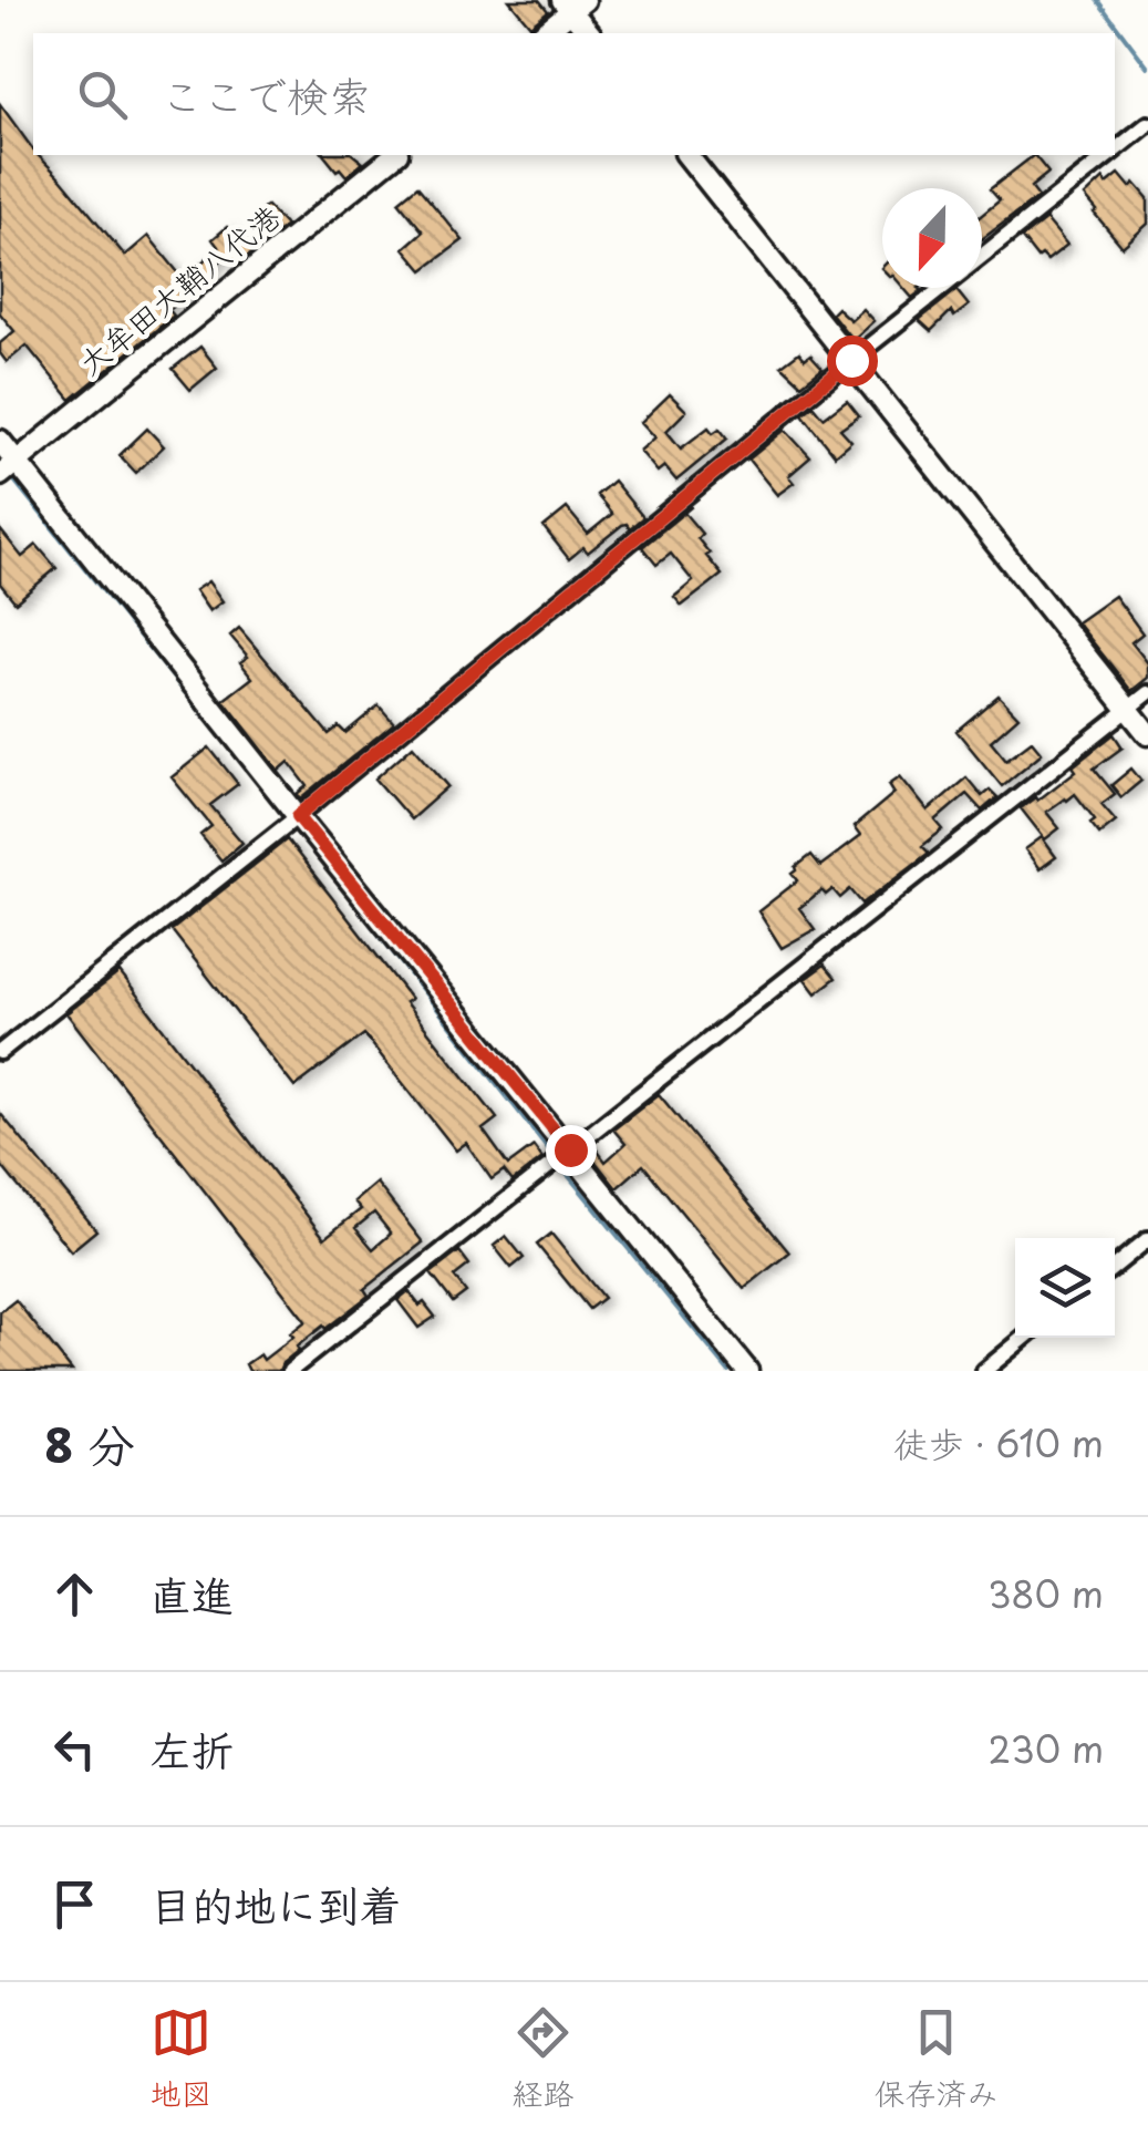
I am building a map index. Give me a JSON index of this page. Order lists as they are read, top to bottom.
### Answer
{
  "streets": {
    "street": ["大牟田大鞘八代港"]
  },
  "north": "bottom",
  "page": {
    "search": "ここで検索",
    "heading": ["8 分", "徒歩 · 610 m"],
    "list": [
      ["直進", "380 m"],
      ["左折", "230 m"],
      "目的地に到着"
    ],
    "nav": ["地図", "経路", "保存済み"]
  }
}
